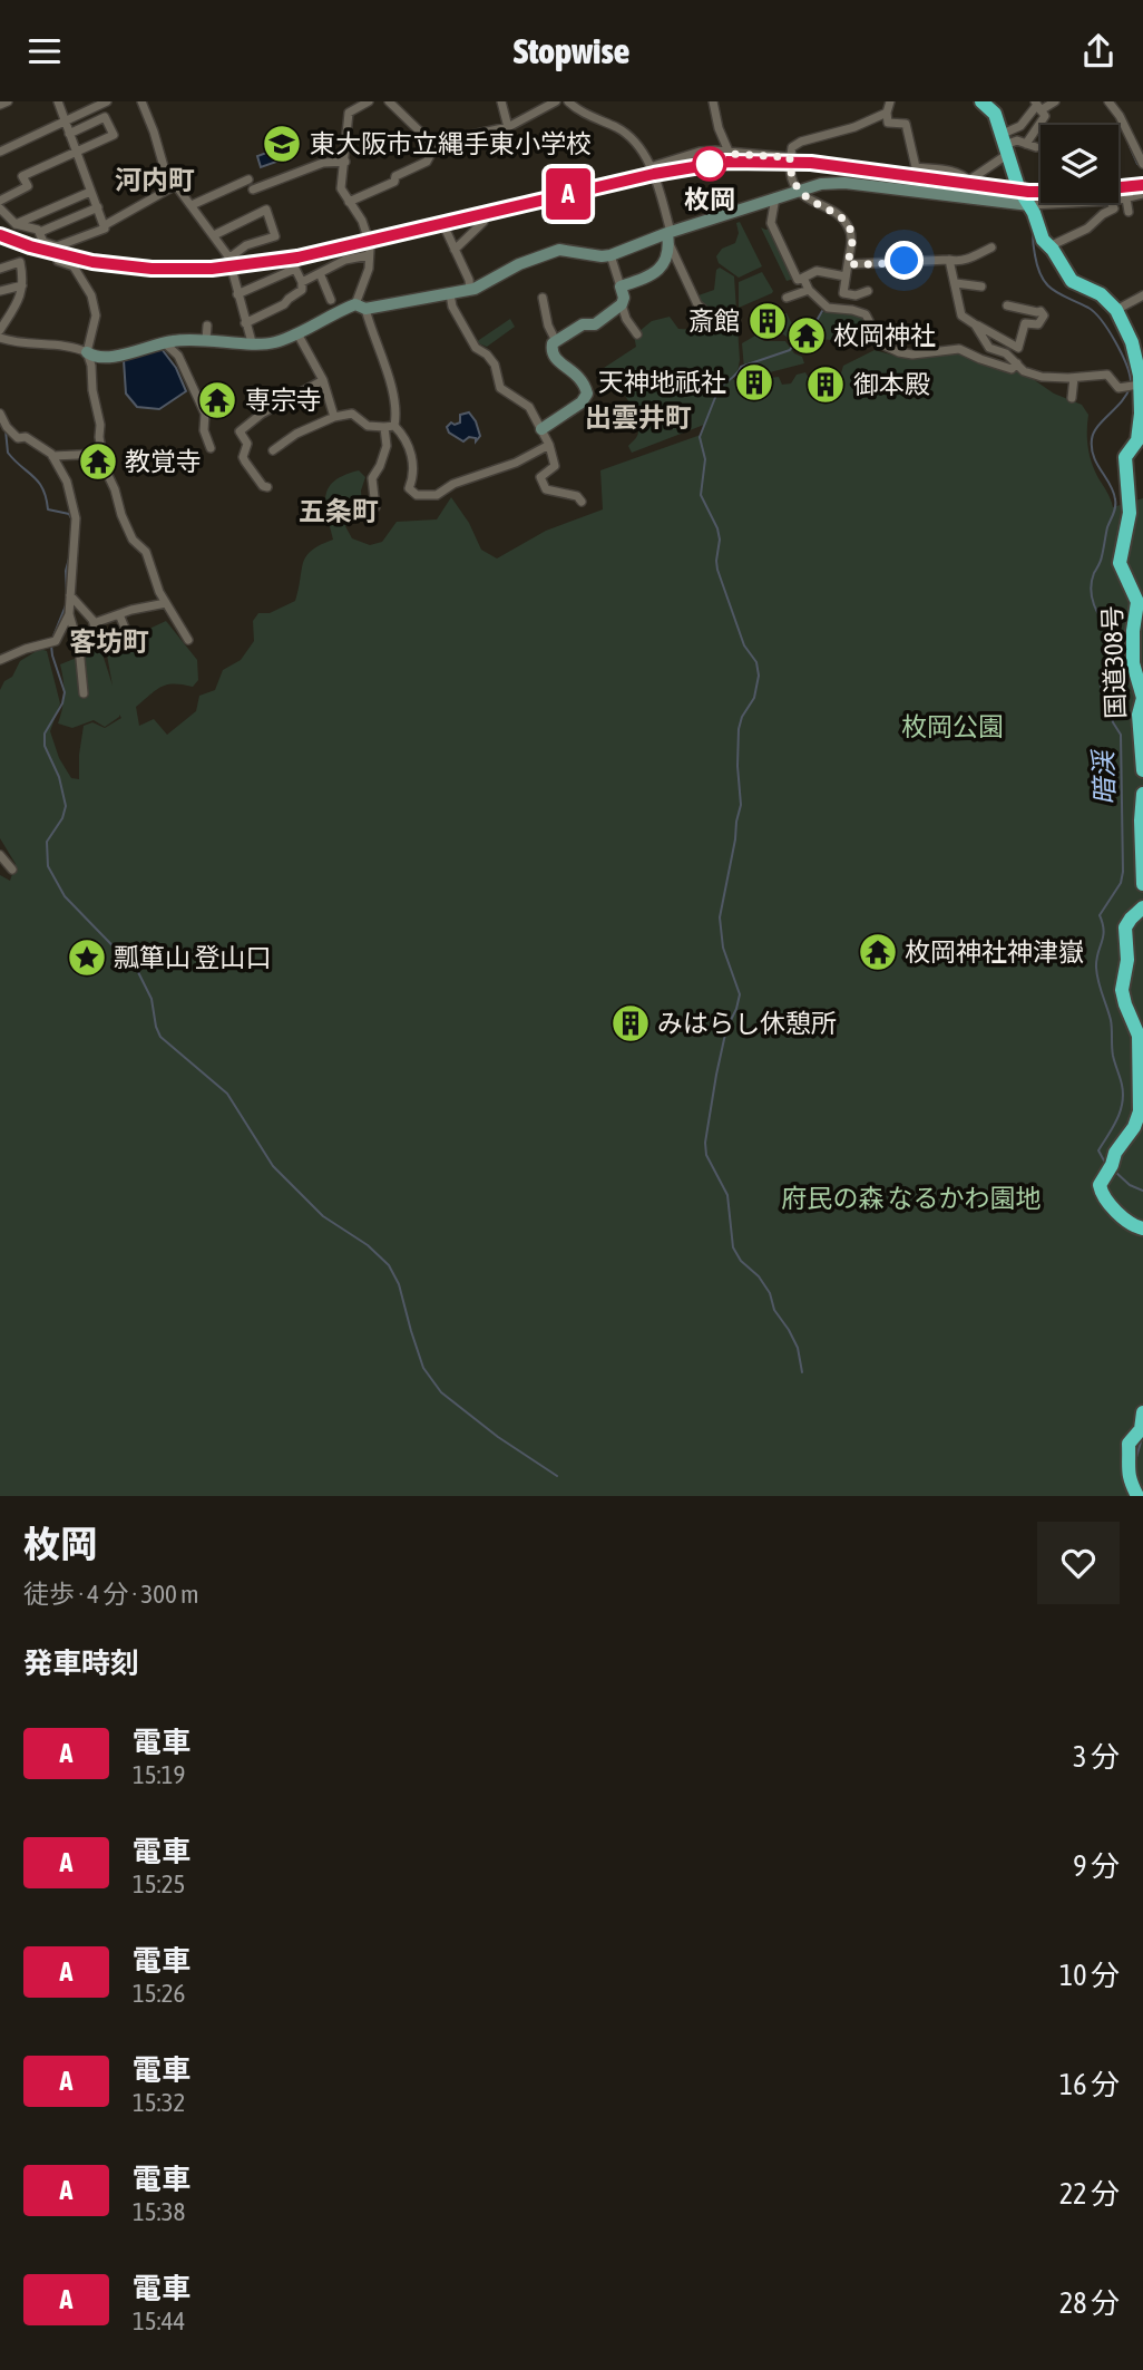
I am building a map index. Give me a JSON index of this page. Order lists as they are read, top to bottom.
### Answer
{
  "streets": {
    "highway": ["国道308号"]
  },
  "districts": [
    "河内町",
    "出雲井町",
    "五条町",
    "客坊町"
  ],
  "water": ["暗渓"],
  "parks": ["枚岡公園", "府民の森 なるかわ園地"],
  "places": {
    "school or university": ["東大阪市立縄手東小学校"],
    "other": ["枚岡"],
    "building": [
      "斎館",
      "天神地祇社",
      "御本殿",
      "みはらし休憩所"
    ],
    "temple": [
      "枚岡神社",
      "専宗寺",
      "教覚寺",
      "枚岡神社神津嶽"
    ],
    "place": ["瓢箪山 登山口"]
  },
  "page": {
    "header": "Stopwise",
    "on_map": "A",
    "heading": [
      ["枚岡", "徒歩 · 4 分 · 300 m"],
      "発車時刻"
    ],
    "list": [
      {
        "mark": "A",
        "name": "電車",
        "note": "15:19",
        "value": "3 分"
      },
      {
        "mark": "A",
        "name": "電車",
        "note": "15:25",
        "value": "9 分"
      },
      {
        "mark": "A",
        "name": "電車",
        "note": "15:26",
        "value": "10 分"
      },
      {
        "mark": "A",
        "name": "電車",
        "note": "15:32",
        "value": "16 分"
      },
      {
        "mark": "A",
        "name": "電車",
        "note": "15:38",
        "value": "22 分"
      },
      {
        "mark": "A",
        "name": "電車",
        "note": "15:44",
        "value": "28 分"
      }
    ]
  }
}
